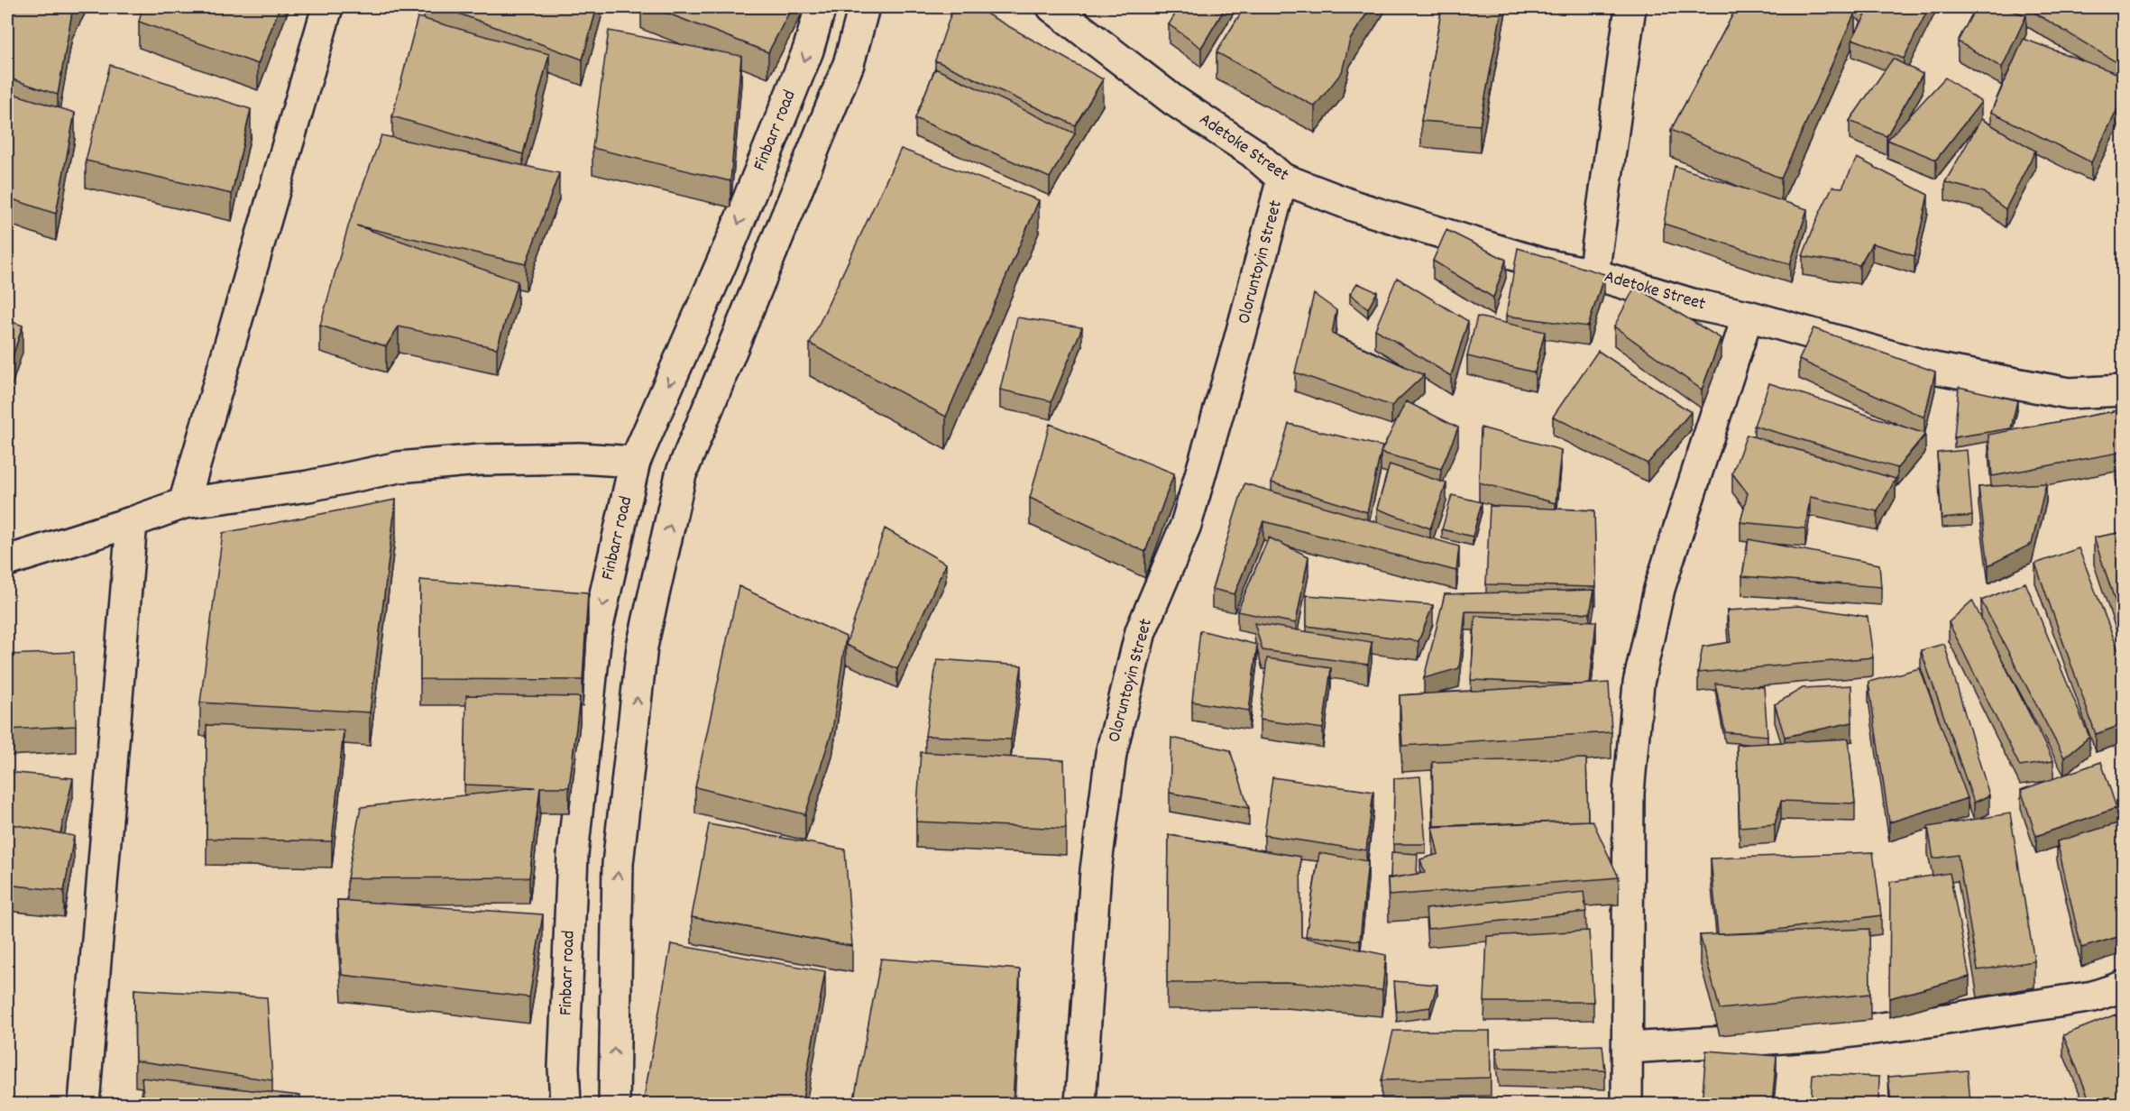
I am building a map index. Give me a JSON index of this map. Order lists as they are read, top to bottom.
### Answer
{
  "streets": {
    "street": ["Finbarr road", "Adetoke Street", "Oloruntoyin Street"]
  },
  "crossings": [
    ["Adetoke Street", "Oloruntoyin Street"]
  ]
}
